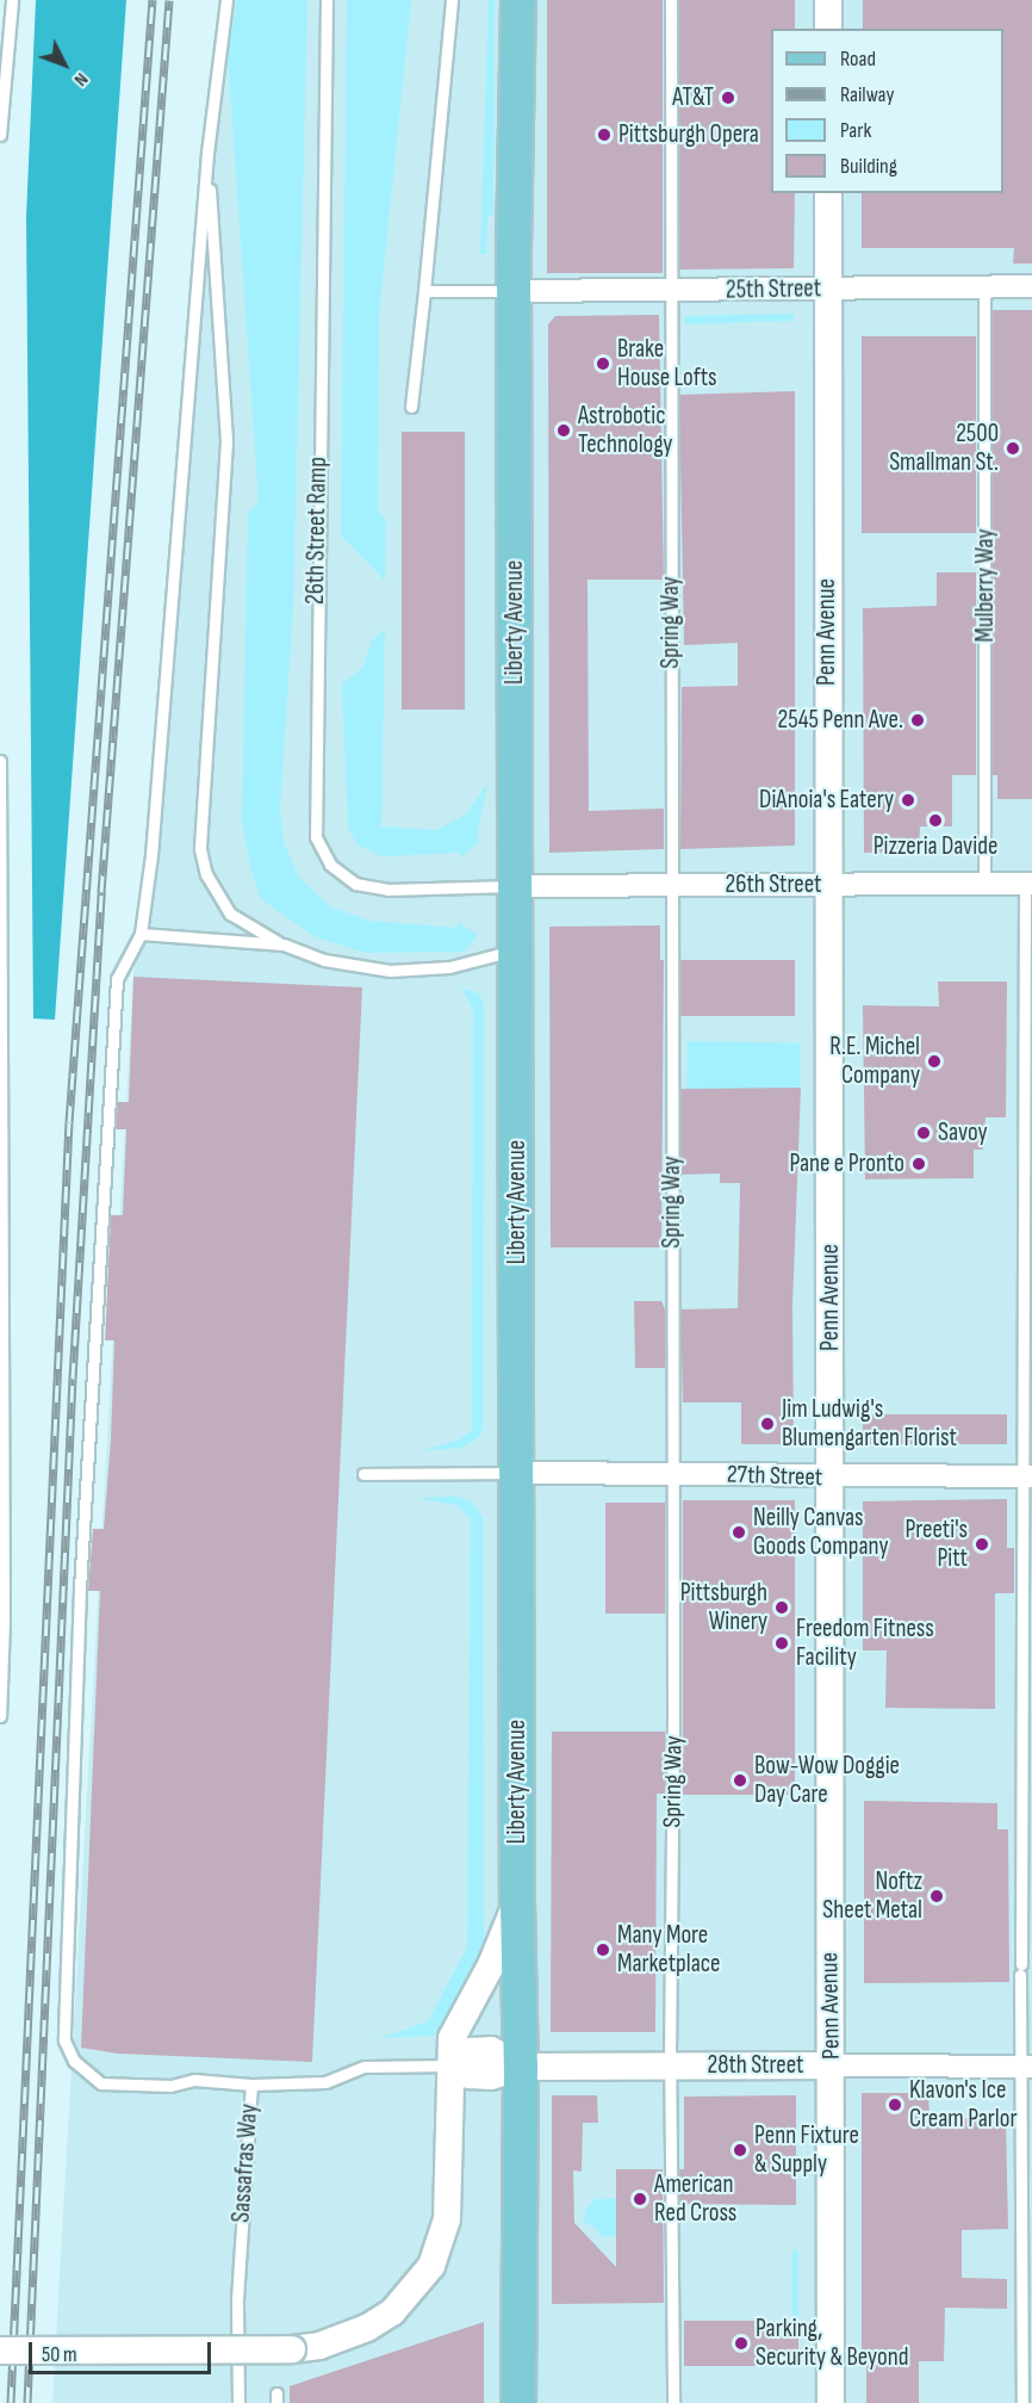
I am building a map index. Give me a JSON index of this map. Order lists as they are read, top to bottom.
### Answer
{
  "streets": {
    "main road": ["Liberty Avenue"],
    "street": [
      "25th Street",
      "Penn Avenue",
      "26th Street",
      "27th Street",
      "28th Street"
    ],
    "lane": [
      "26th Street Ramp",
      "Mulberry Way",
      "Spring Way",
      "Sassafras Way"
    ]
  },
  "crossings": [
    ["25th Street", "Mulberry Way"],
    ["25th Street", "Liberty Avenue"],
    ["25th Street", "Spring Way"],
    ["25th Street", "Penn Avenue"],
    ["26th Street Ramp", "Liberty Avenue"],
    ["26th Street Ramp", "26th Street"],
    ["Mulberry Way", "26th Street"],
    ["Liberty Avenue", "26th Street"],
    ["Liberty Avenue", "27th Street"],
    ["Liberty Avenue", "28th Street"],
    ["Spring Way", "26th Street"],
    ["Spring Way", "27th Street"],
    ["Spring Way", "28th Street"],
    ["Penn Avenue", "26th Street"],
    ["Penn Avenue", "27th Street"],
    ["Penn Avenue", "28th Street"],
    ["28th Street", "Sassafras Way"]
  ],
  "places": [
    "AT&T",
    "Pittsburgh Opera",
    "Brake House Lofts",
    "Astrobotic Technology",
    "2500 Smallman St.",
    "2545 Penn Ave.",
    "DiAnoia's Eatery",
    "Pizzeria Davide",
    "R.E. Michel Company",
    "Savoy",
    "Pane e Pronto",
    "Jim Ludwig's Blumengarten Florist",
    "Neilly Canvas Goods Company",
    "Preeti's Pitt",
    "Pittsburgh Winery",
    "Freedom Fitness Facility",
    "Bow-Wow Doggie Day Care",
    "Noftz Sheet Metal",
    "Many More Marketplace",
    "Klavon's Ice Cream Parlor",
    "Penn Fixture & Supply",
    "American Red Cross",
    "Parking, Security & Beyond"
  ],
  "legend": [
    "Road",
    "Railway",
    "Park",
    "Building"
  ],
  "scale_bar": "50 m",
  "north": "bottom right"
}
